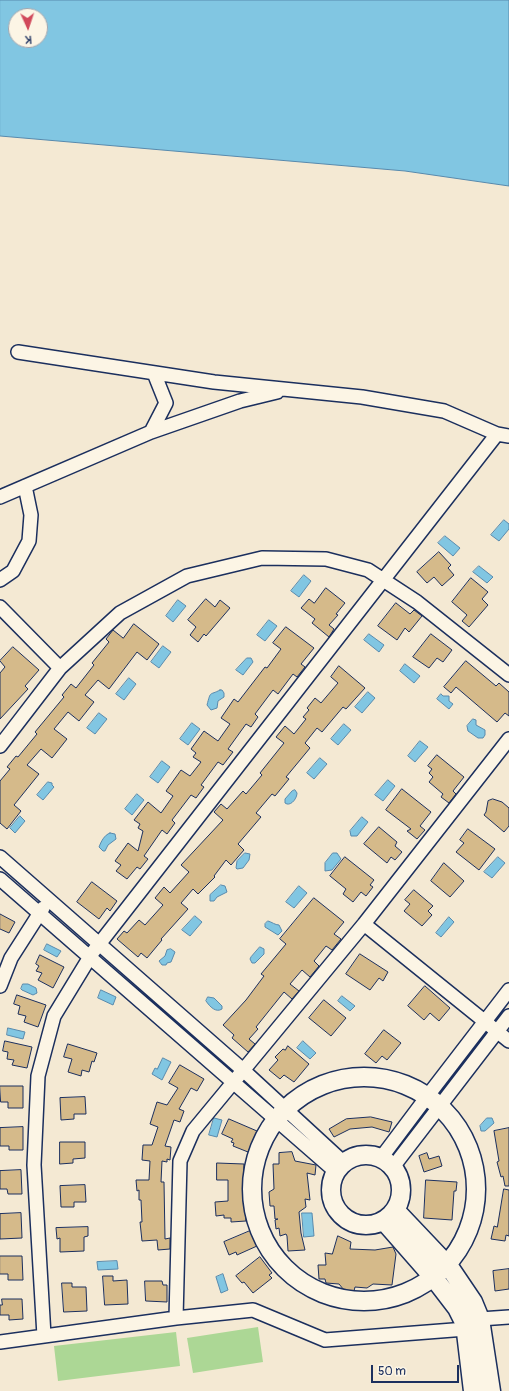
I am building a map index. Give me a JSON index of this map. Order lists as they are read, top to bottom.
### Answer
{
  "scale_bar": "50 m",
  "north": "bottom"
}
